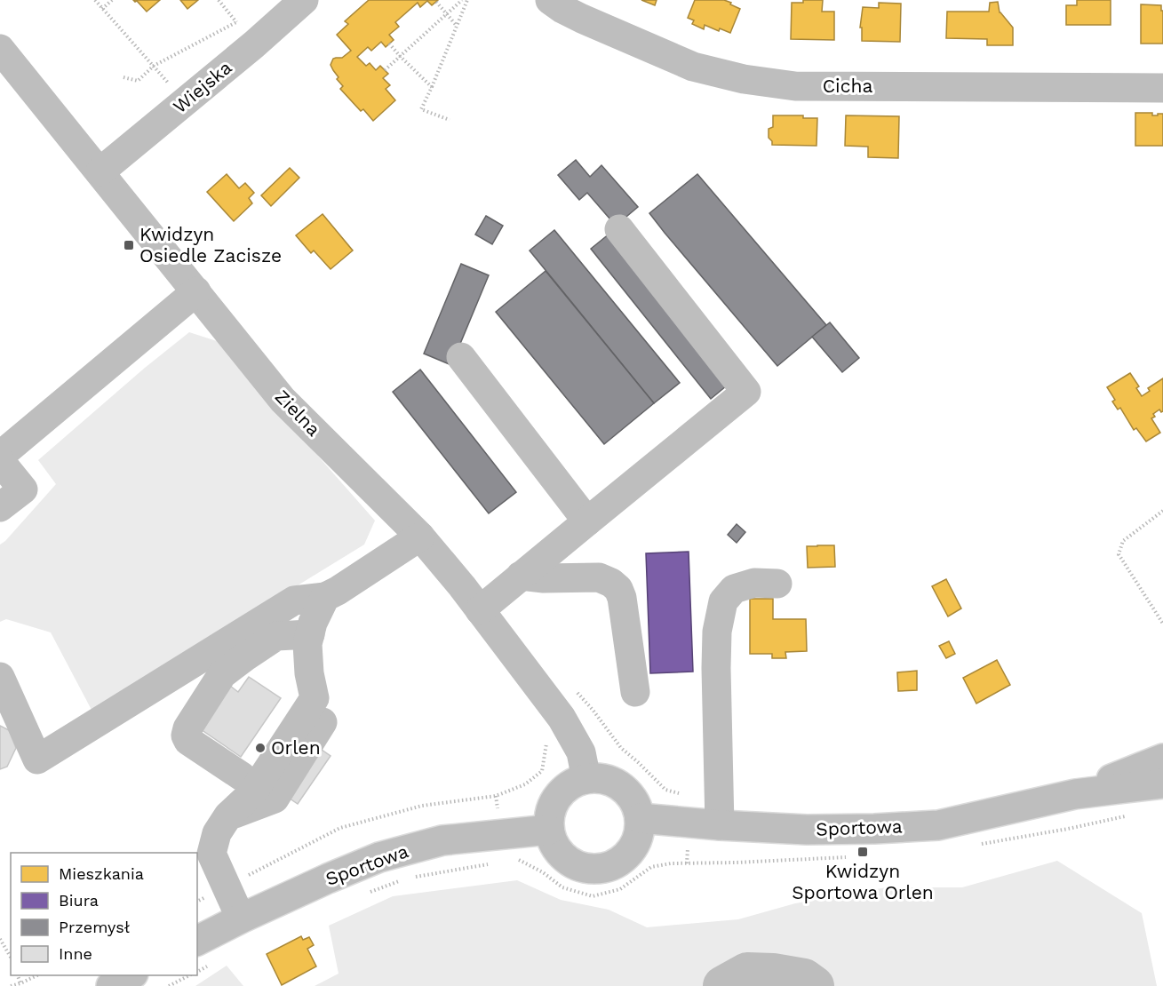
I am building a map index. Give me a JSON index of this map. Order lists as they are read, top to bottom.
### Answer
{
  "streets": {
    "street": [
      "Cicha",
      "Wiejska",
      "Zielna",
      "Sportowa"
    ]
  },
  "crossings": [
    ["Wiejska", "Zielna"],
    ["Zielna", "Sportowa"]
  ],
  "places": {
    "transit": ["Kwidzyn Osiedle Zacisze", "Kwidzyn Sportowa Orlen"],
    "other": ["Orlen"]
  },
  "legend": [
    "Mieszkania",
    "Biura",
    "Przemysł",
    "Inne"
  ]
}
